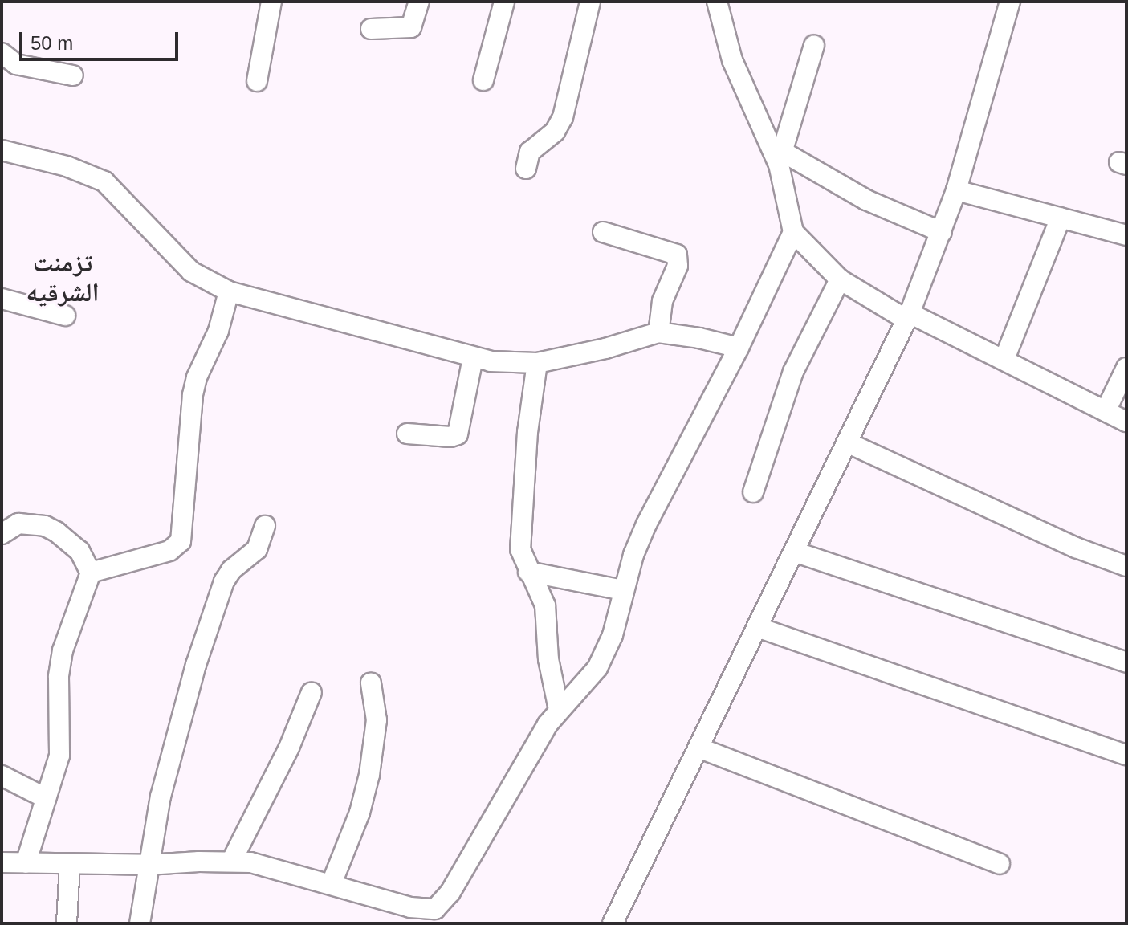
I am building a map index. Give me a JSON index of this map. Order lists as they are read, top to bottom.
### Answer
{
  "districts": ["تزمنت الشرقيه"],
  "scale_bar": "50 m"
}
